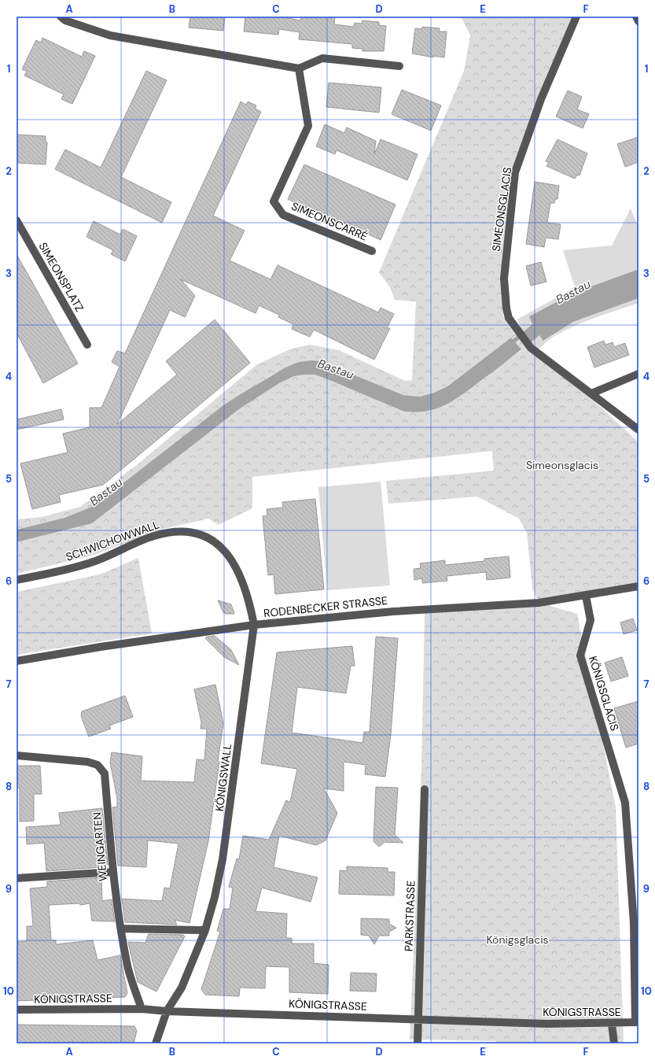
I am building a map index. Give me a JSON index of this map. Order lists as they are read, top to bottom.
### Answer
{
  "streets": {
    "street": [
      "SIMEONSGLACIS",
      "SIMEONSCARRÉ",
      "SIMEONSPLATZ",
      "SCHWICHOWWALL",
      "RODENBECKER STRASSE",
      "KÖNIGSGLACIS",
      "KÖNIGSWALL",
      "WEINGARTEN",
      "PARKSTRASSE",
      "KÖNIGSTRASSE"
    ]
  },
  "crossings": [
    ["SCHWICHOWWALL", "RODENBECKER STRASSE"],
    ["SCHWICHOWWALL", "KÖNIGSWALL"],
    ["RODENBECKER STRASSE", "KÖNIGSGLACIS"],
    ["RODENBECKER STRASSE", "KÖNIGSWALL"],
    ["KÖNIGSGLACIS", "KÖNIGSTRASSE"],
    ["KÖNIGSWALL", "KÖNIGSTRASSE"],
    ["WEINGARTEN", "KÖNIGSTRASSE"],
    ["PARKSTRASSE", "KÖNIGSTRASSE"]
  ],
  "water": ["Bastau"],
  "parks": ["Simeonsglacis", "Königsglacis"],
  "grid": {
    "columns": [
      "A",
      "B",
      "C",
      "D",
      "E",
      "F"
    ],
    "rows": [
      "1",
      "2",
      "3",
      "4",
      "5",
      "6",
      "7",
      "8",
      "9",
      "10"
    ]
  }
}
